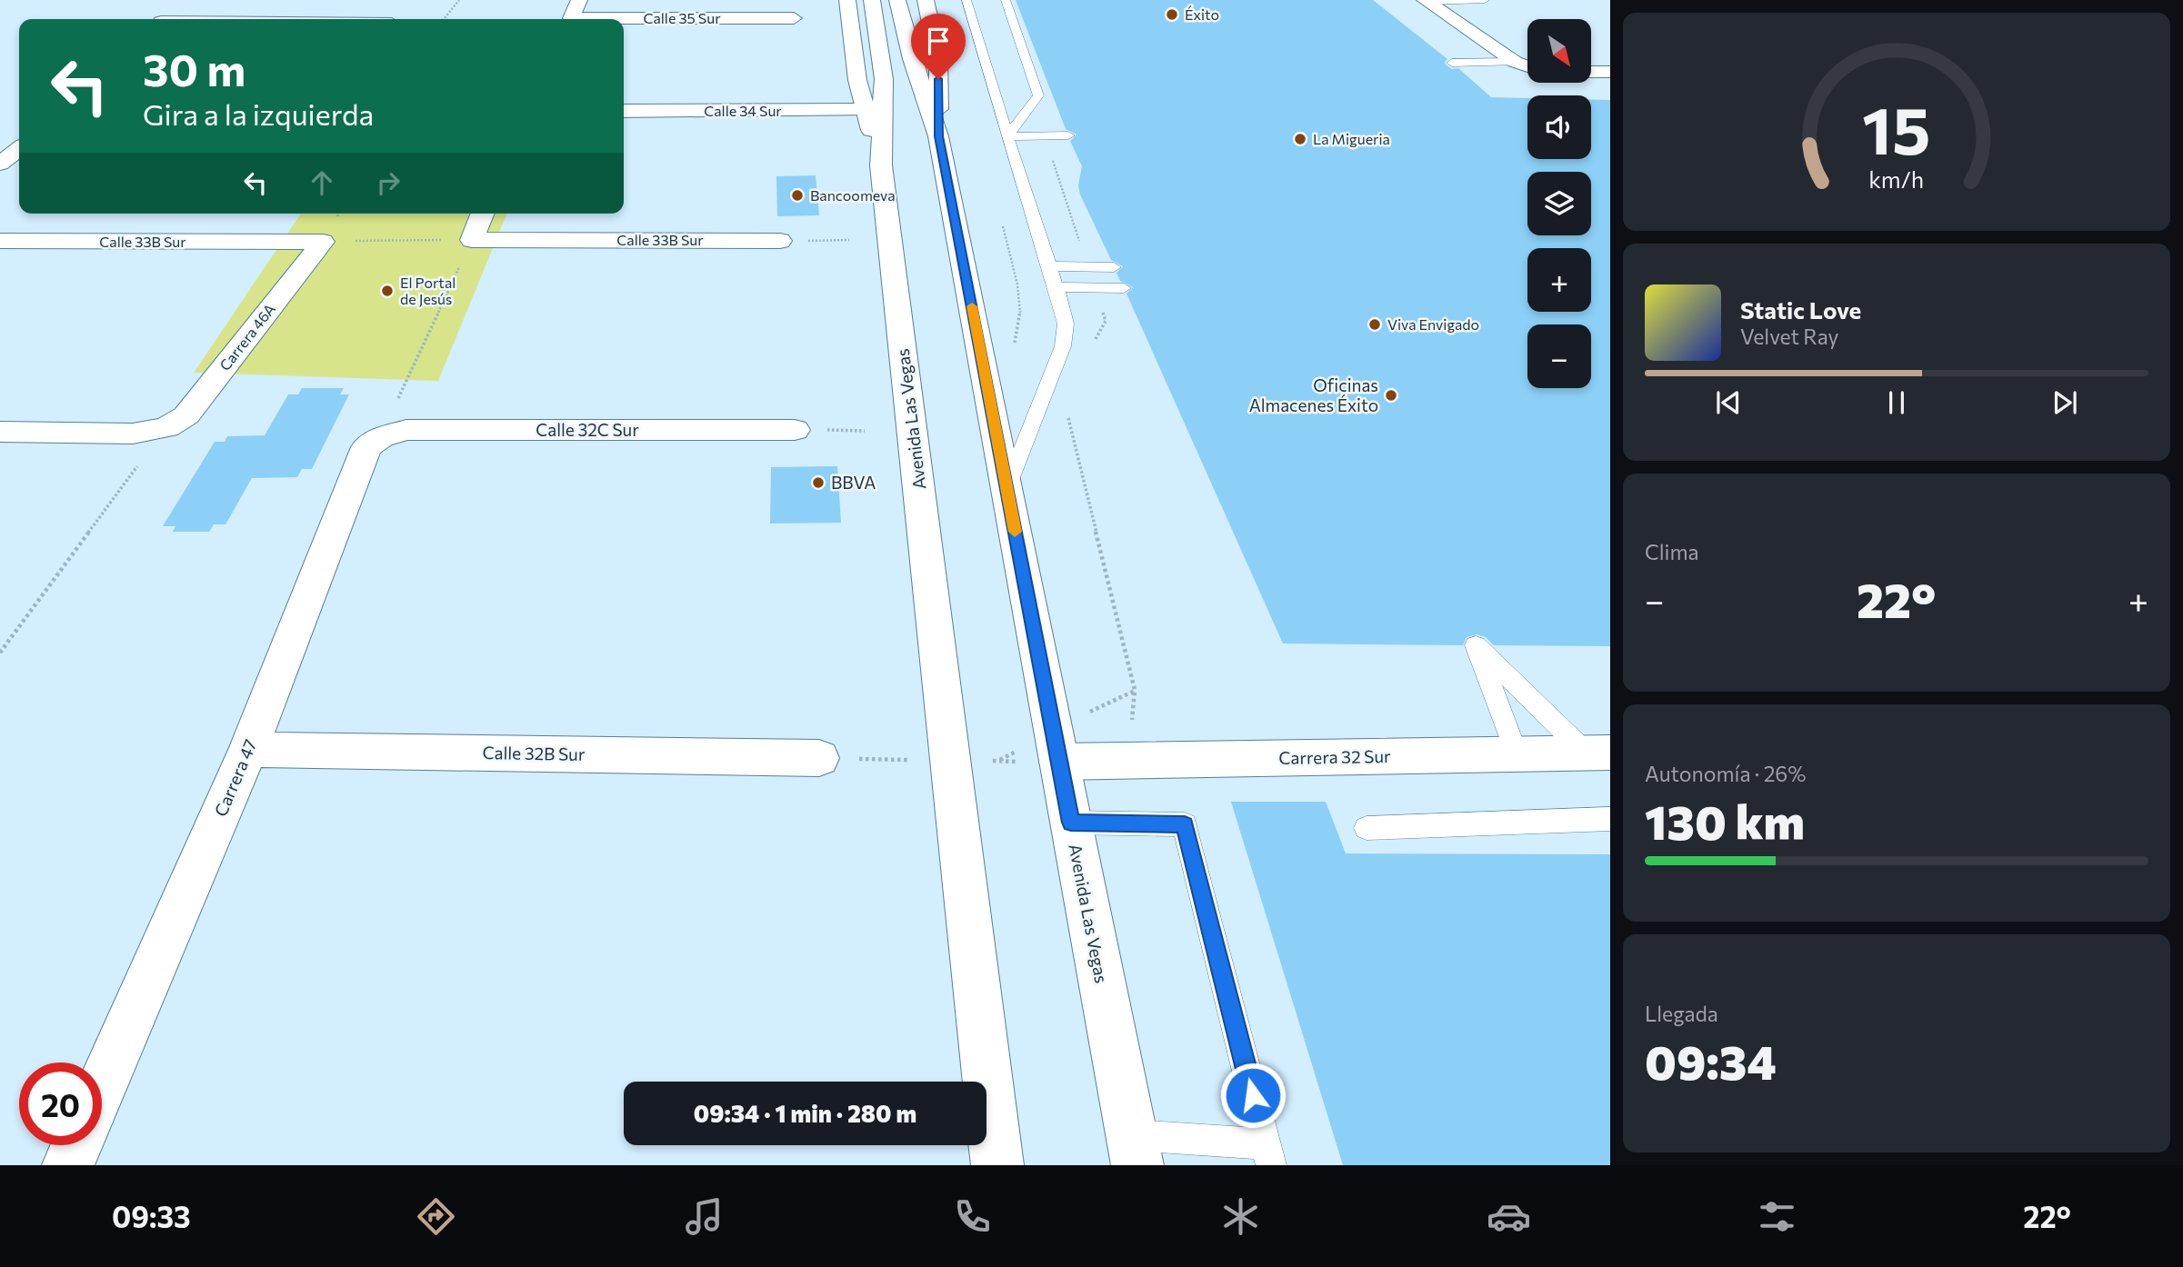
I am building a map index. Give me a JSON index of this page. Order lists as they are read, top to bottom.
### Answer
{
  "streets": {
    "street": [
      "Calle 35 Sur",
      "Calle 34 Sur",
      "Calle 33B Sur",
      "Carrera 46A",
      "Avenida Las Vegas",
      "Calle 32C Sur",
      "Calle 32B Sur",
      "Carrera 32 Sur",
      "Carrera 47"
    ]
  },
  "crossings": [
    ["Calle 34 Sur", "Avenida Las Vegas"],
    ["Calle 33B Sur", "Carrera 46A"],
    ["Avenida Las Vegas", "Carrera 32 Sur"],
    ["Calle 32C Sur", "Carrera 47"],
    ["Calle 32B Sur", "Carrera 47"]
  ],
  "places": [
    "Éxito",
    "La Migueria",
    "Bancoomeva",
    "El Portal de Jesús",
    "Viva Envigado",
    "Oficinas Almacenes Éxito",
    "BBVA"
  ],
  "north": "bottom right",
  "page": {
    "map_buttons": ["+", "−"],
    "turn": ["30 m", "Gira a la izquierda"],
    "song": ["Static Love", "Velvet Ray"],
    "tile": [
      "Clima",
      ["Autonomía · 26%", "130 km"],
      ["Llegada", "09:34"]
    ],
    "heat": ["−", "22°", "+"],
    "limit": "20",
    "trip": "09:34 · 1 min · 280 m",
    "tabs": ["09:33", "22°"],
    "gauge": ["15", "km/h"]
  }
}
